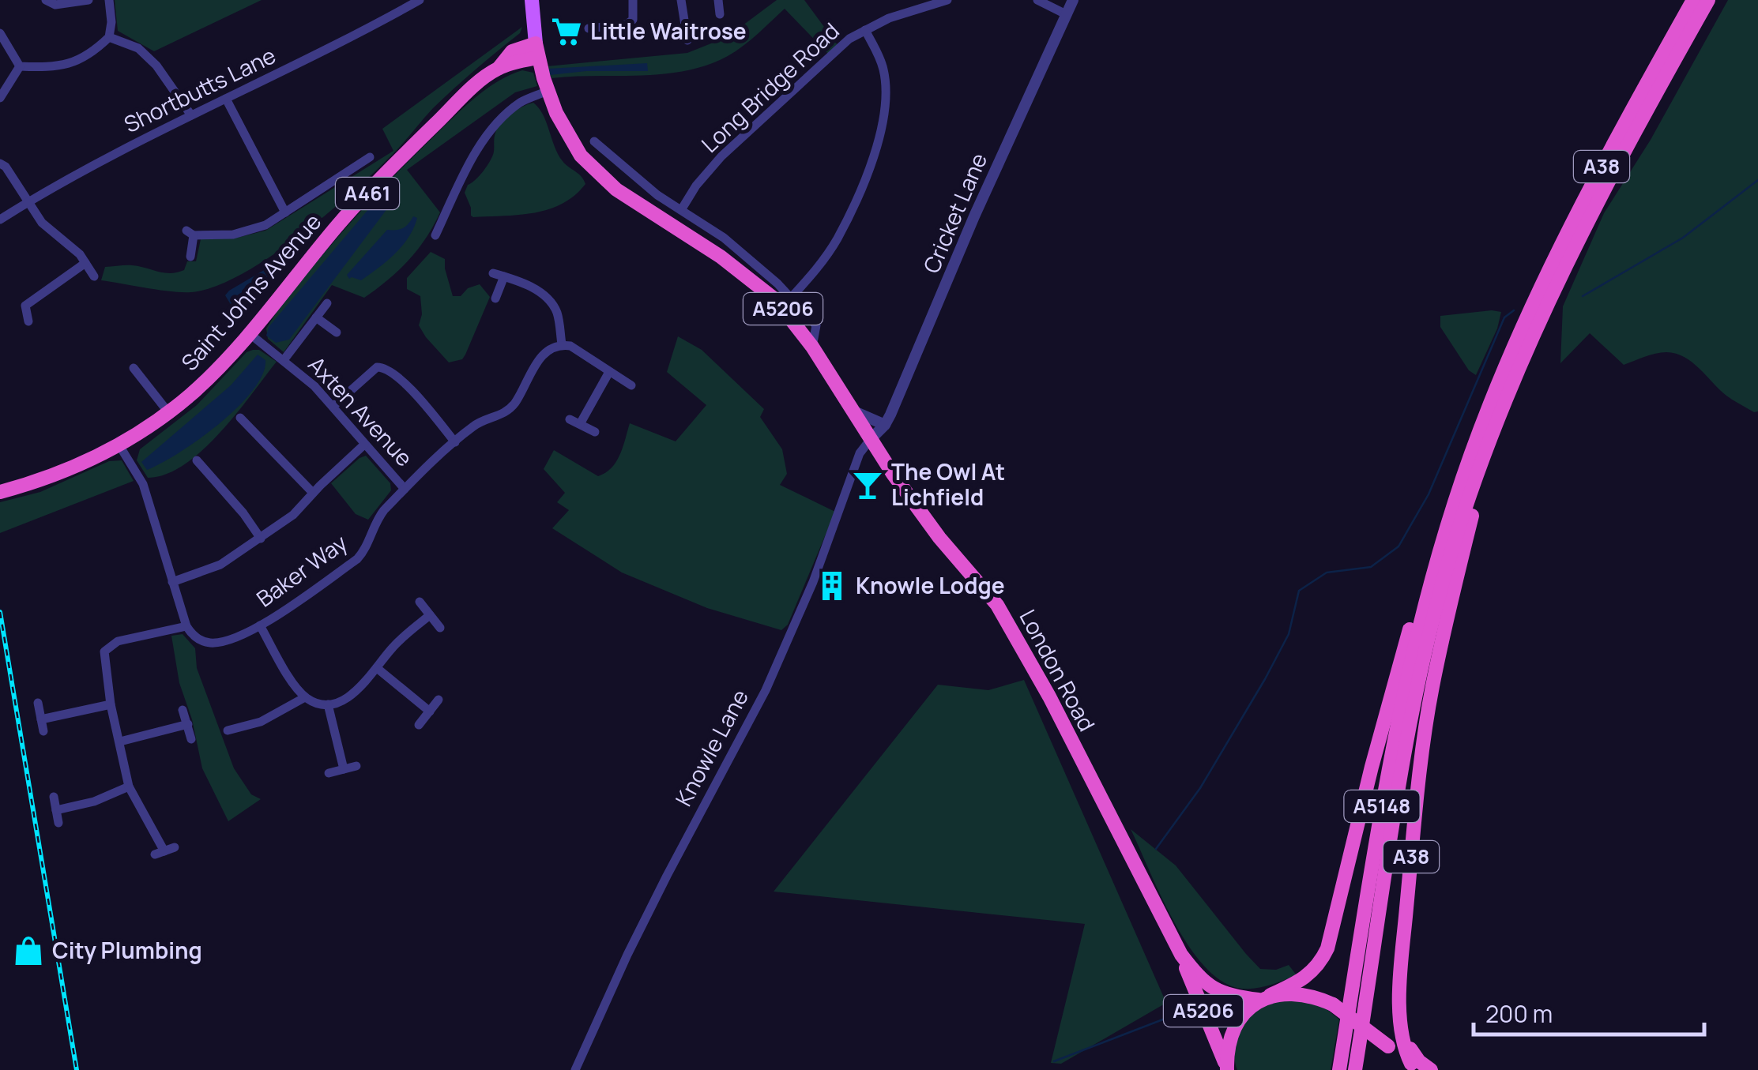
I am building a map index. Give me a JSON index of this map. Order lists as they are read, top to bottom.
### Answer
{
  "streets": {
    "highway": [
      "A38",
      "A461",
      "Saint Johns Avenue",
      "A5206",
      "London Road",
      "A5148"
    ],
    "street": [
      "Long Bridge Road",
      "Shortbutts Lane",
      "Cricket Lane",
      "Axten Avenue",
      "Baker Way",
      "Knowle Lane"
    ]
  },
  "crossings": [
    ["Long Bridge Road", "London Road"],
    ["A38", "London Road"],
    ["A38", "A5148"],
    ["Cricket Lane", "London Road"],
    ["Cricket Lane", "Knowle Lane"],
    ["Saint Johns Avenue", "Axten Avenue"],
    ["Saint Johns Avenue", "London Road"],
    ["Axten Avenue", "Baker Way"],
    ["London Road", "Knowle Lane"]
  ],
  "places": {
    "supermarket": ["Little Waitrose"],
    "bar": ["The Owl At Lichfield"],
    "building": ["Knowle Lodge"],
    "shop": ["City Plumbing"]
  },
  "scale_bar": "200 m"
}
